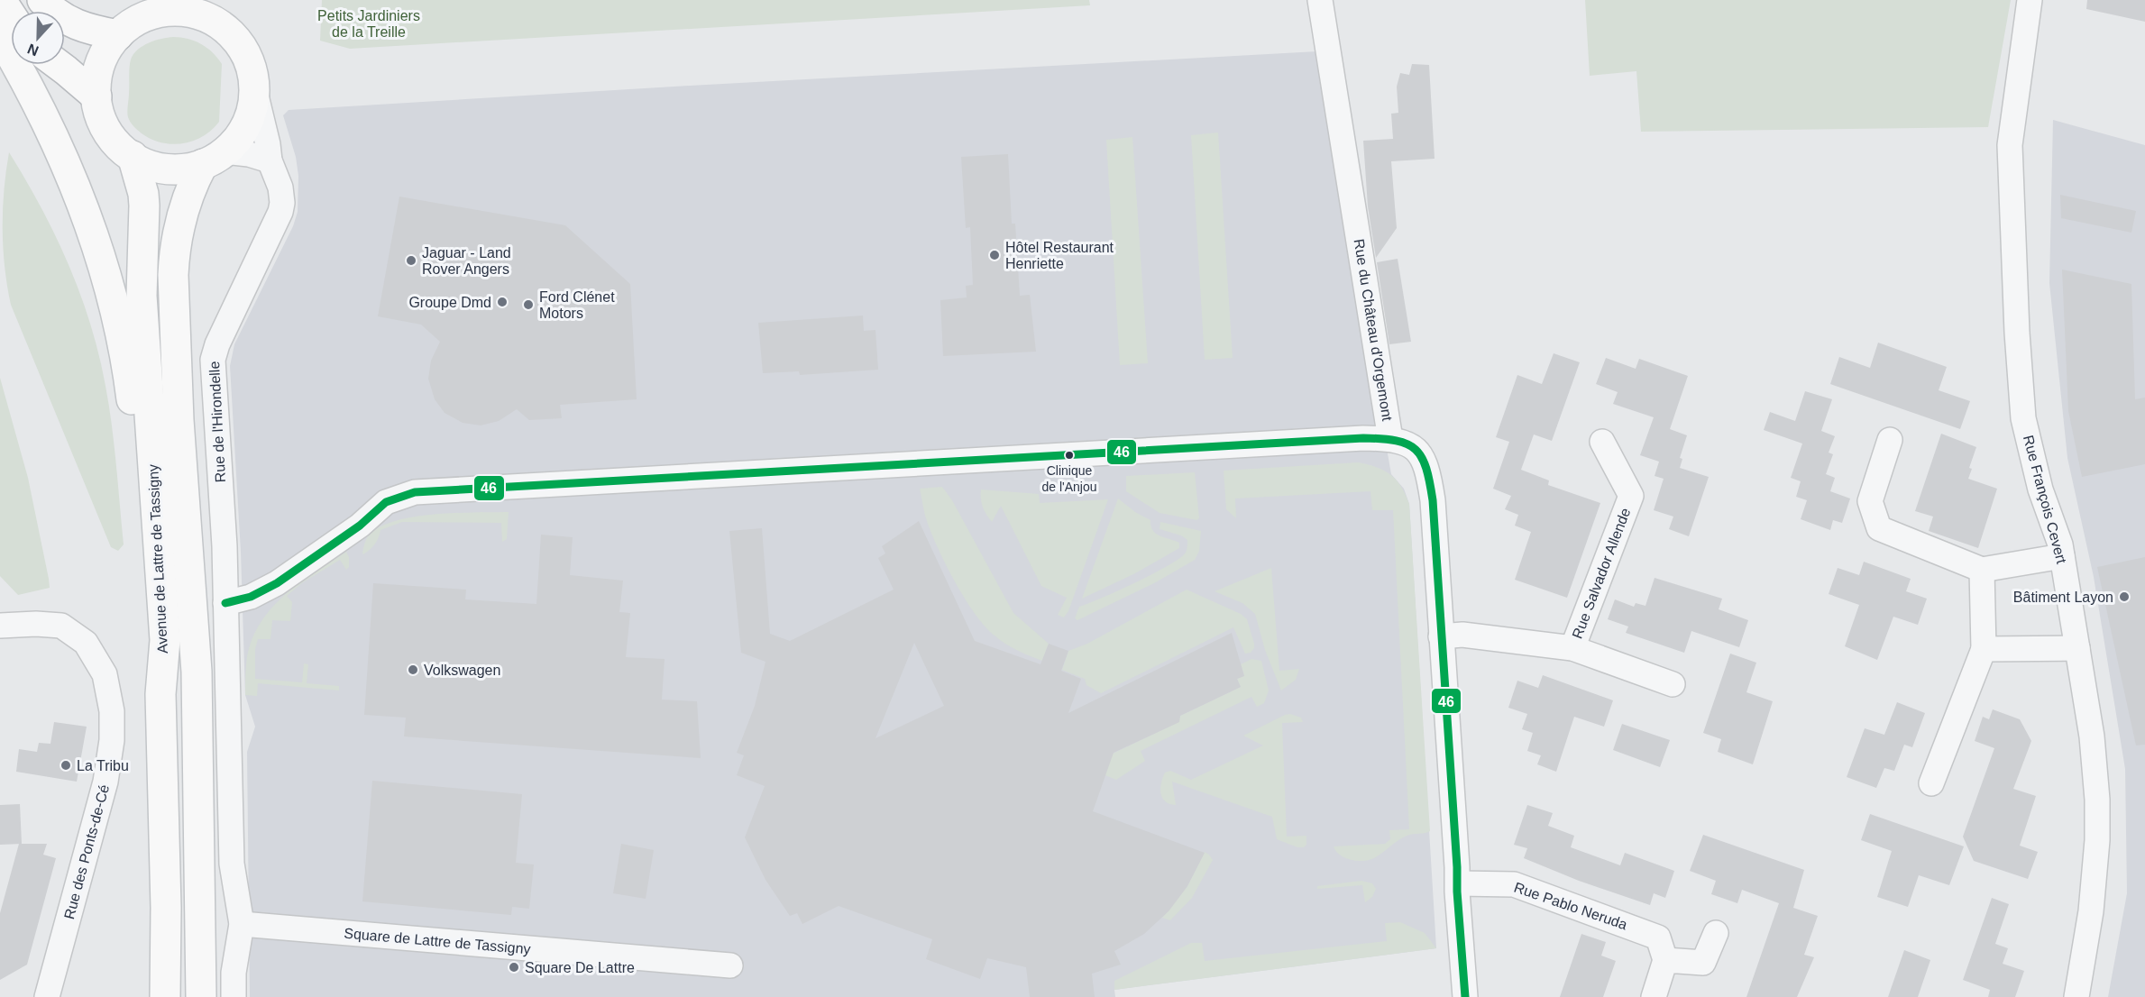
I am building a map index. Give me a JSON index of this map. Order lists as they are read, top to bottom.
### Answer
{
  "streets": {
    "main road": ["Avenue de Lattre de Tassigny"],
    "street": [
      "Rue du Château d'Orgemont",
      "Rue de l'Hirondelle",
      "Rue François Cevert",
      "Rue Salvador Allende",
      "Rue des Ponts-de-Cé",
      "Rue Pablo Neruda",
      "Square de Lattre de Tassigny"
    ]
  },
  "crossings": [
    ["Rue du Château d'Orgemont", "Rue Salvador Allende"],
    ["Rue du Château d'Orgemont", "Rue Pablo Neruda"],
    ["Rue de l'Hirondelle", "Avenue de Lattre de Tassigny"],
    ["Rue de l'Hirondelle", "Square de Lattre de Tassigny"]
  ],
  "parks": ["Petits Jardiniers de la Treille"],
  "places": [
    "Hôtel Restaurant Henriette",
    "Jaguar - Land Rover Angers",
    "Groupe Dmd",
    "Ford Clénet Motors",
    "Clinique de l'Anjou",
    "Bâtiment Layon",
    "Volkswagen",
    "La Tribu",
    "Square De Lattre"
  ],
  "lines": ["transit line 46"],
  "north": "bottom"
}
